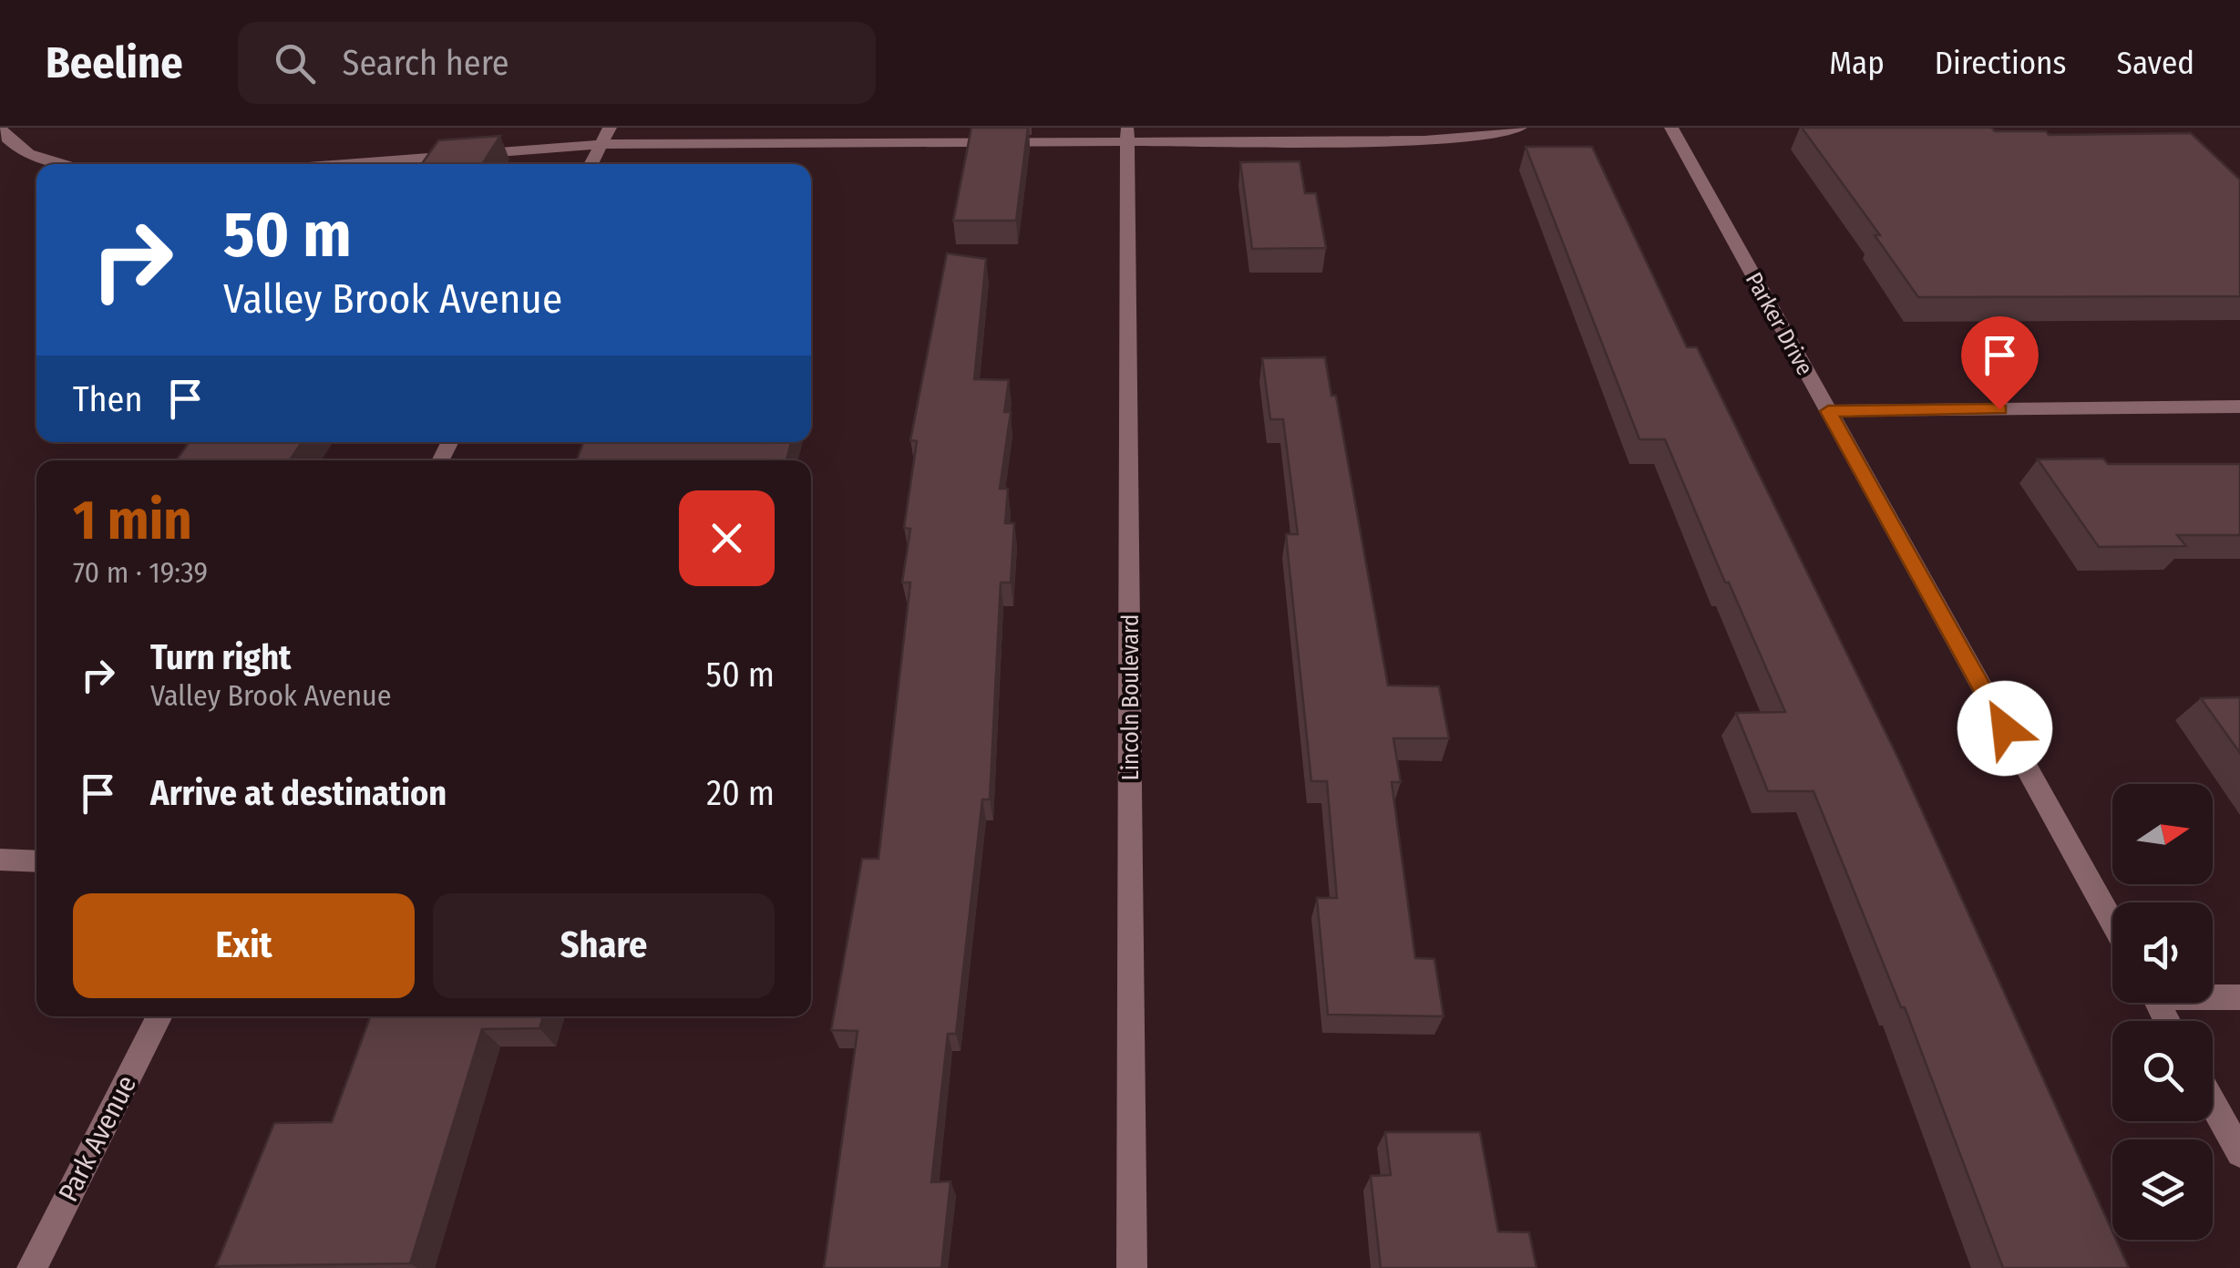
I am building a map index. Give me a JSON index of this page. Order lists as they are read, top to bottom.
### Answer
{
  "streets": {
    "street": ["Parker Drive", "Lincoln Boulevard", "Park Avenue"]
  },
  "north": "right",
  "page": {
    "header": "Beeline",
    "search": "Search here",
    "nav": ["Map", "Directions", "Saved"],
    "turn": ["50 m", "Valley Brook Avenue"],
    "then": "Then",
    "heading": ["1 min", "70 m · 19:39"],
    "list": [
      {
        "name": "Turn right",
        "note": "Valley Brook Avenue",
        "value": "50 m"
      },
      {
        "name": "Arrive at destination",
        "value": "20 m"
      }
    ],
    "buttons": ["Exit", "Share"]
  }
}
